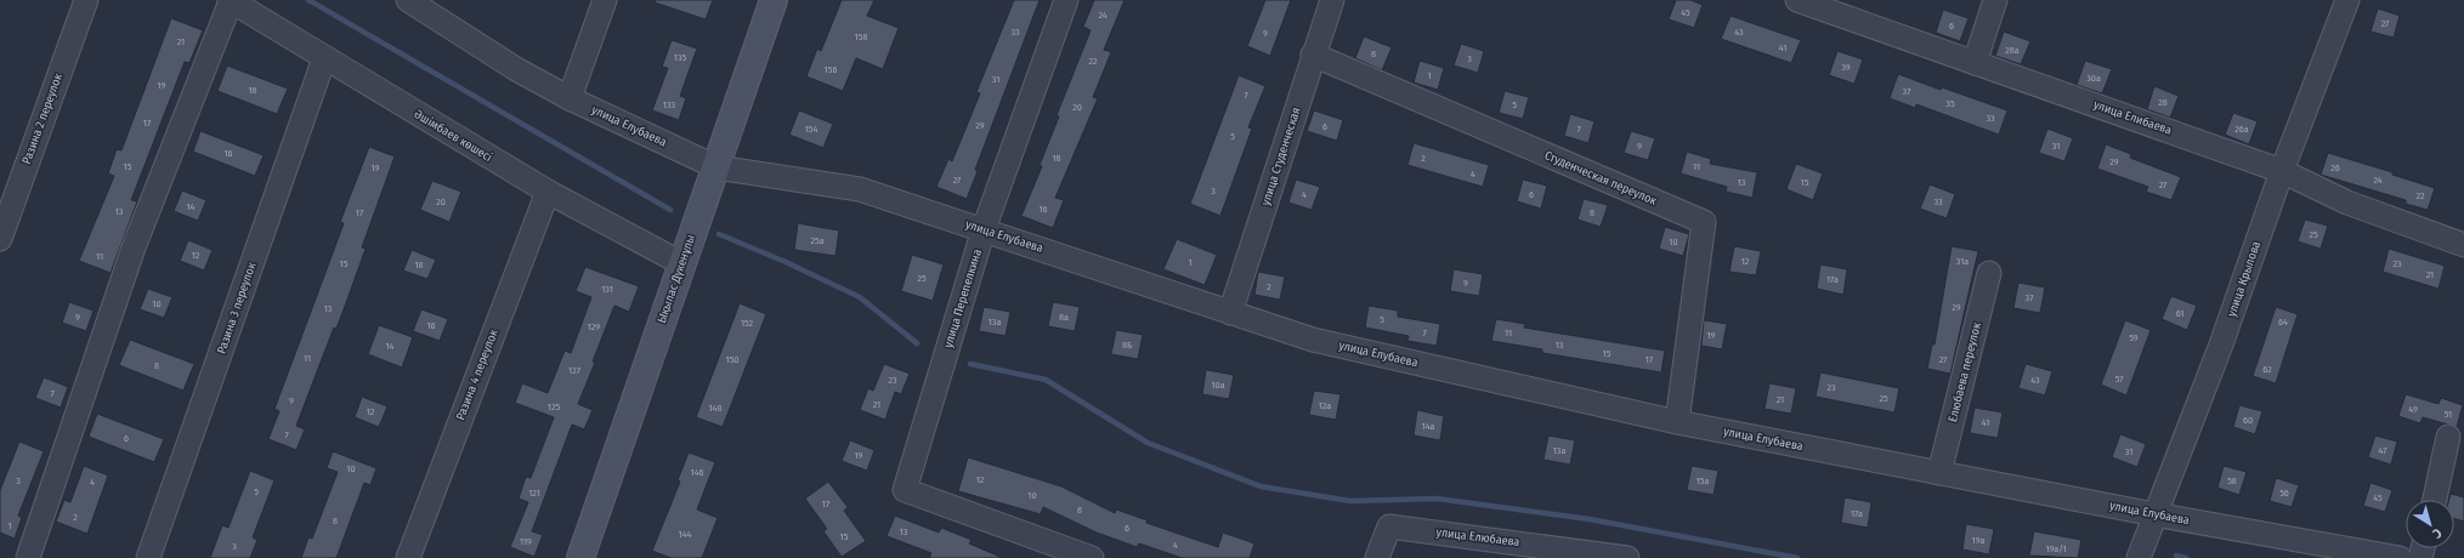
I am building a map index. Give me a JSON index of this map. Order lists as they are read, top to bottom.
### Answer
{
  "streets": {
    "street": [
      "улица Елибаева",
      "Разина 2 переулок",
      "улица Елубаева",
      "Әшімбаев көшесі",
      "улица Студенческая",
      "Студенческая переулок",
      "Ықылас Дүкенұлы",
      "улица Крылова",
      "улица Перепелкина",
      "Разина 3 переулок",
      "Елюбаева переулок",
      "Разина 4 переулок",
      "улица Елюбаева"
    ]
  },
  "crossings": [
    ["улица Елибаева", "улица Крылова"],
    ["улица Елубаева", "улица Студенческая"],
    ["улица Елубаева", "Студенческая переулок"],
    ["улица Елубаева", "Ықылас Дүкенұлы"],
    ["улица Елубаева", "улица Крылова"],
    ["улица Елубаева", "улица Перепелкина"],
    ["улица Елубаева", "Елюбаева переулок"],
    ["Әшімбаев көшесі", "Ықылас Дүкенұлы"],
    ["Әшімбаев көшесі", "Разина 3 переулок"],
    ["Әшімбаев көшесі", "Разина 4 переулок"],
    ["улица Студенческая", "Студенческая переулок"]
  ],
  "house_numbers": [
    "45",
    "24",
    "27",
    "6",
    "33",
    "43",
    "9",
    "158",
    "21",
    "41",
    "28а",
    "8",
    "135",
    "3",
    "22",
    "39",
    "156",
    "1",
    "30а",
    "31",
    "19",
    "18",
    "37",
    "7",
    "28",
    "35",
    "133",
    "5",
    "20",
    "33",
    "17",
    "29",
    "6",
    "154",
    "7",
    "26а",
    "5",
    "9",
    "31",
    "16",
    "18",
    "2",
    "29",
    "15",
    "11",
    "19",
    "26",
    "4",
    "27",
    "24",
    "13",
    "15",
    "27",
    "3",
    "4",
    "6",
    "22",
    "20",
    "33",
    "14",
    "16",
    "13",
    "17",
    "8",
    "25",
    "25а",
    "10",
    "12",
    "11",
    "12",
    "31а",
    "1",
    "15",
    "23",
    "18",
    "21",
    "25",
    "17а",
    "9",
    "2",
    "131",
    "37",
    "10",
    "29",
    "13",
    "61",
    "9",
    "8а",
    "5",
    "13а",
    "64",
    "152",
    "16",
    "129",
    "7",
    "11",
    "19",
    "59",
    "8Б",
    "13",
    "14",
    "15",
    "11",
    "150",
    "17",
    "27",
    "8",
    "62",
    "127",
    "57",
    "23",
    "43",
    "10а",
    "23",
    "7",
    "25",
    "21",
    "9",
    "21",
    "12а",
    "125",
    "148",
    "49",
    "12",
    "51",
    "60",
    "41",
    "14а",
    "7",
    "6",
    "13а",
    "47",
    "31",
    "19",
    "10",
    "146",
    "12",
    "3",
    "15а",
    "58",
    "4",
    "5",
    "121",
    "56",
    "10",
    "45",
    "17",
    "8",
    "17а",
    "2",
    "8",
    "1",
    "6",
    "13",
    "144",
    "15",
    "19а",
    "119",
    "4",
    "3",
    "19а/1"
  ],
  "north": "bottom right"
}
